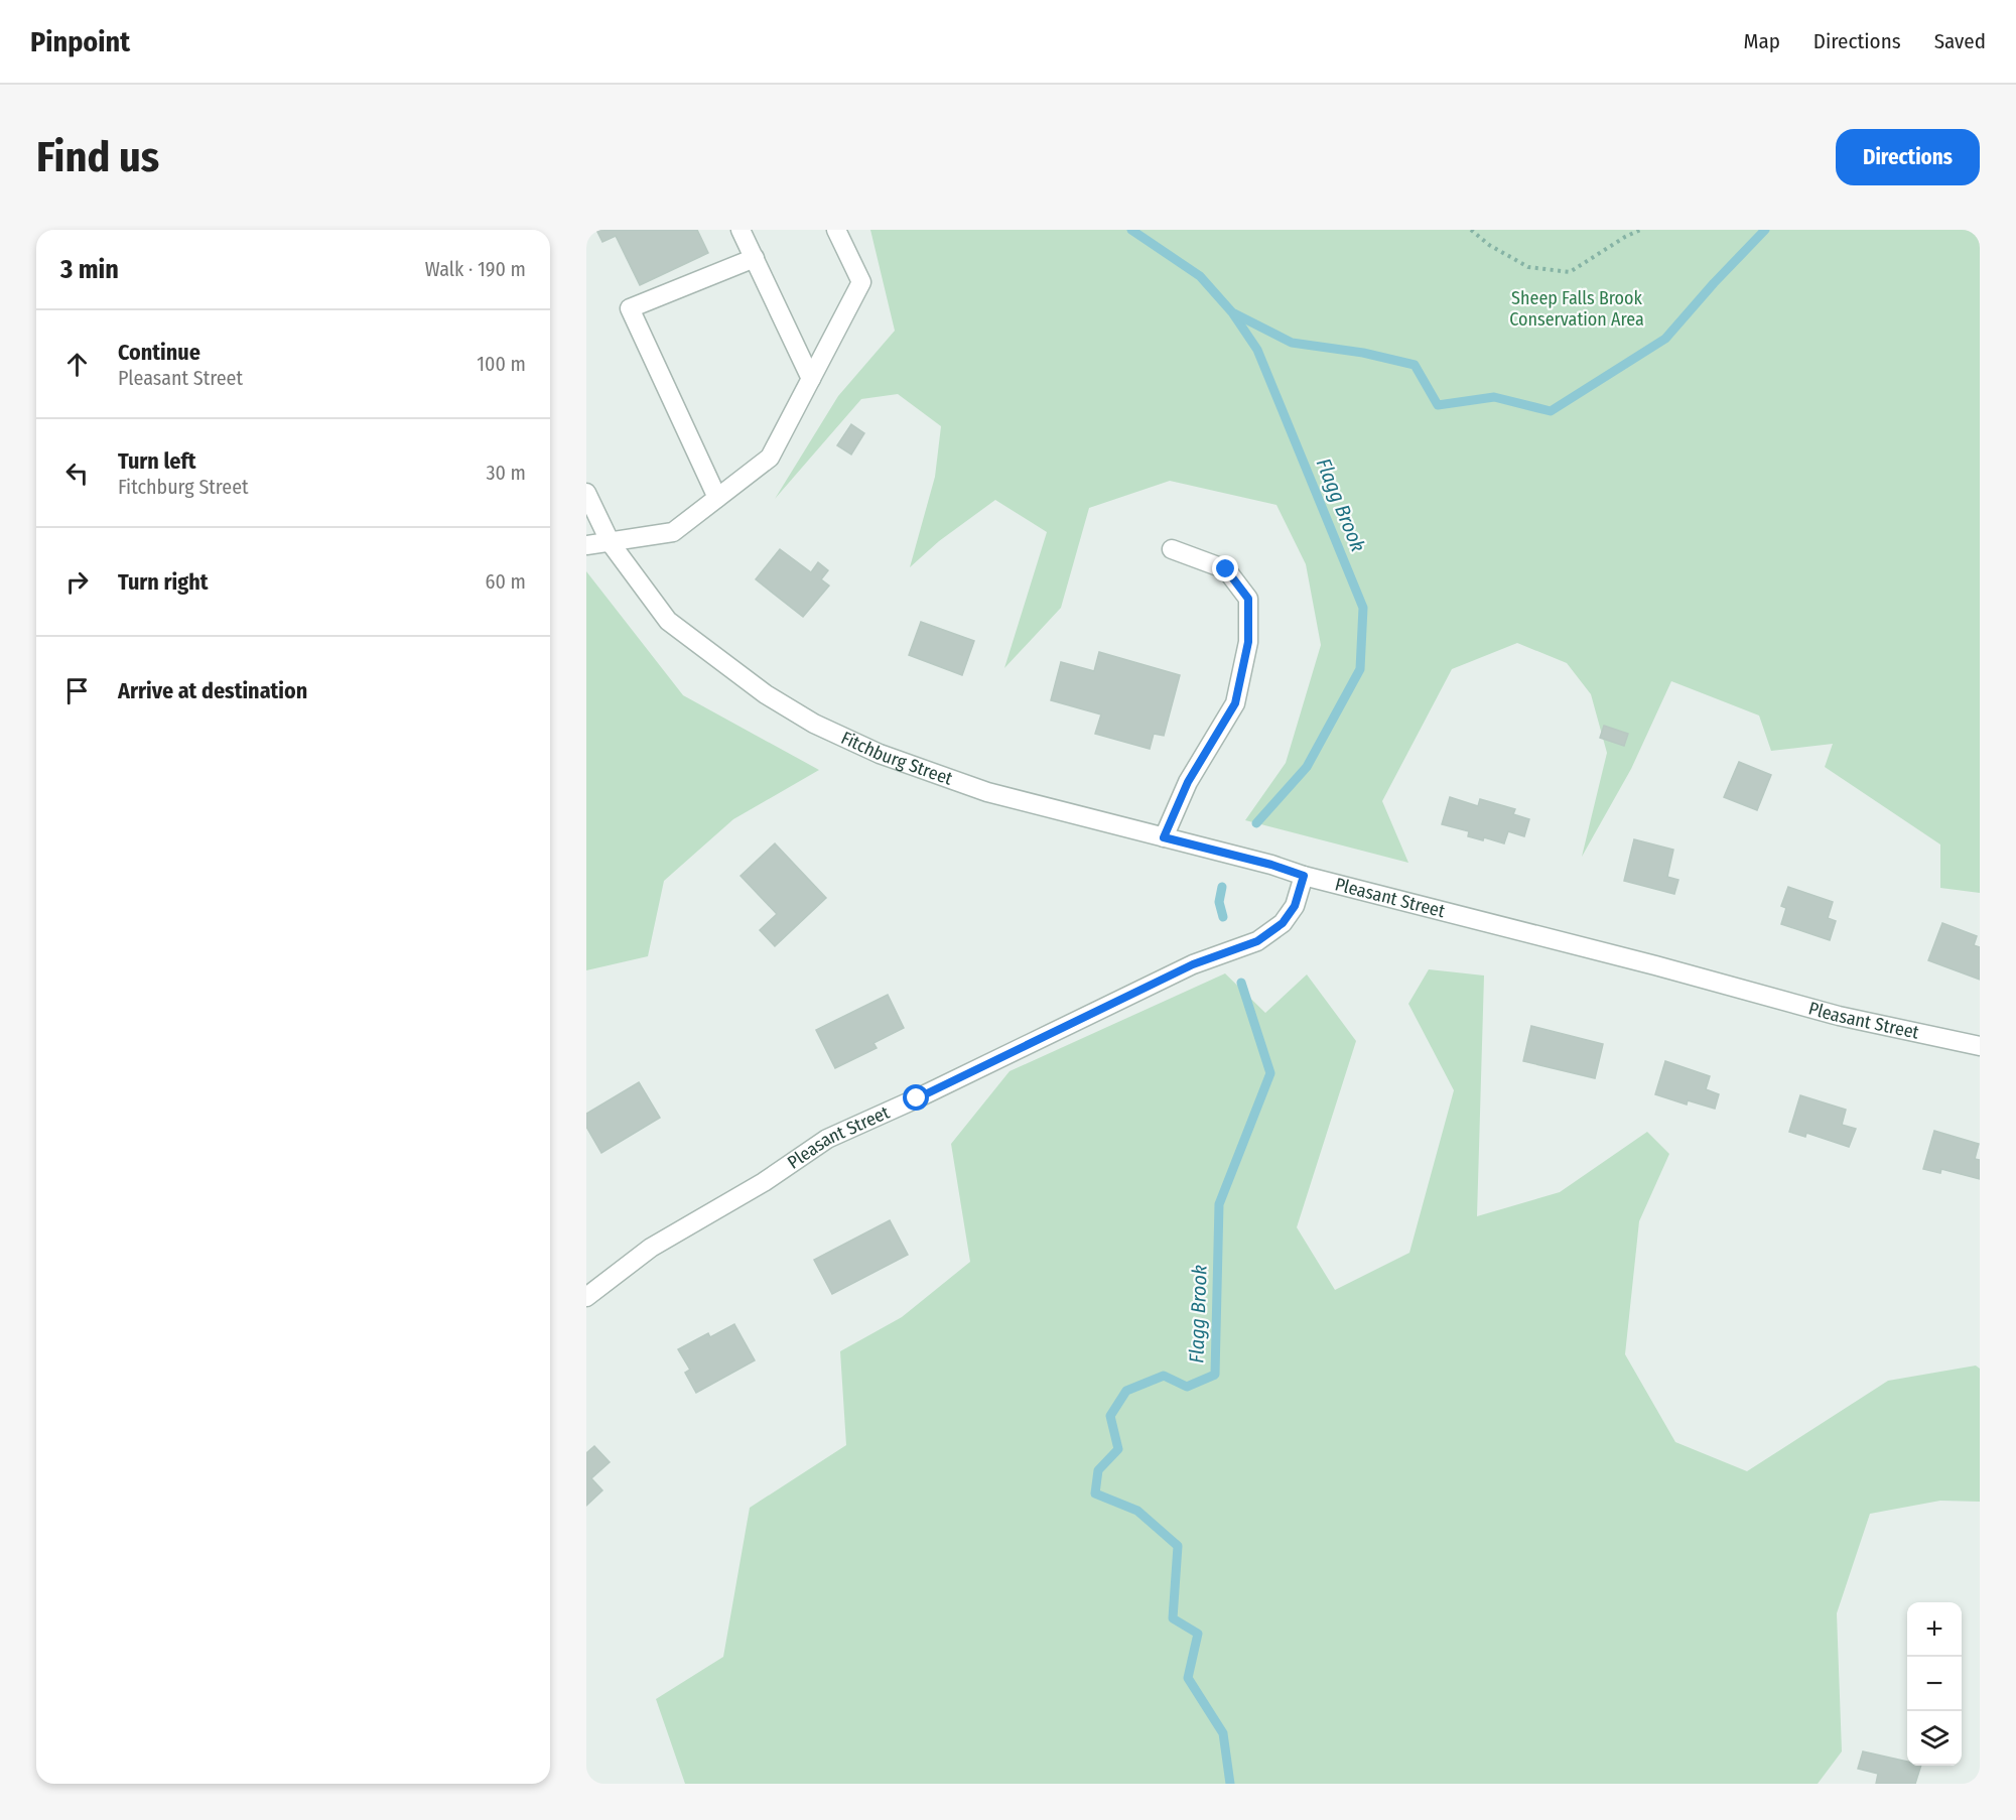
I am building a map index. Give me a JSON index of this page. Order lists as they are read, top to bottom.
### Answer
{
  "streets": {
    "street": ["Fitchburg Street", "Pleasant Street"]
  },
  "crossings": [
    ["Fitchburg Street", "Pleasant Street"]
  ],
  "water": ["Flagg Brook"],
  "parks": ["Sheep Falls Brook Conservation Area"],
  "page": {
    "header": "Pinpoint",
    "nav": ["Map", "Directions", "Saved"],
    "buttons": "Directions",
    "title": "Find us",
    "heading": ["3 min", "Walk · 190 m"],
    "list": [
      ["Continue", "Pleasant Street", "100 m"],
      ["Turn left", "Fitchburg Street", "30 m"],
      ["Turn right", "60 m"],
      "Arrive at destination"
    ],
    "map_buttons": ["+", "−"]
  }
}
